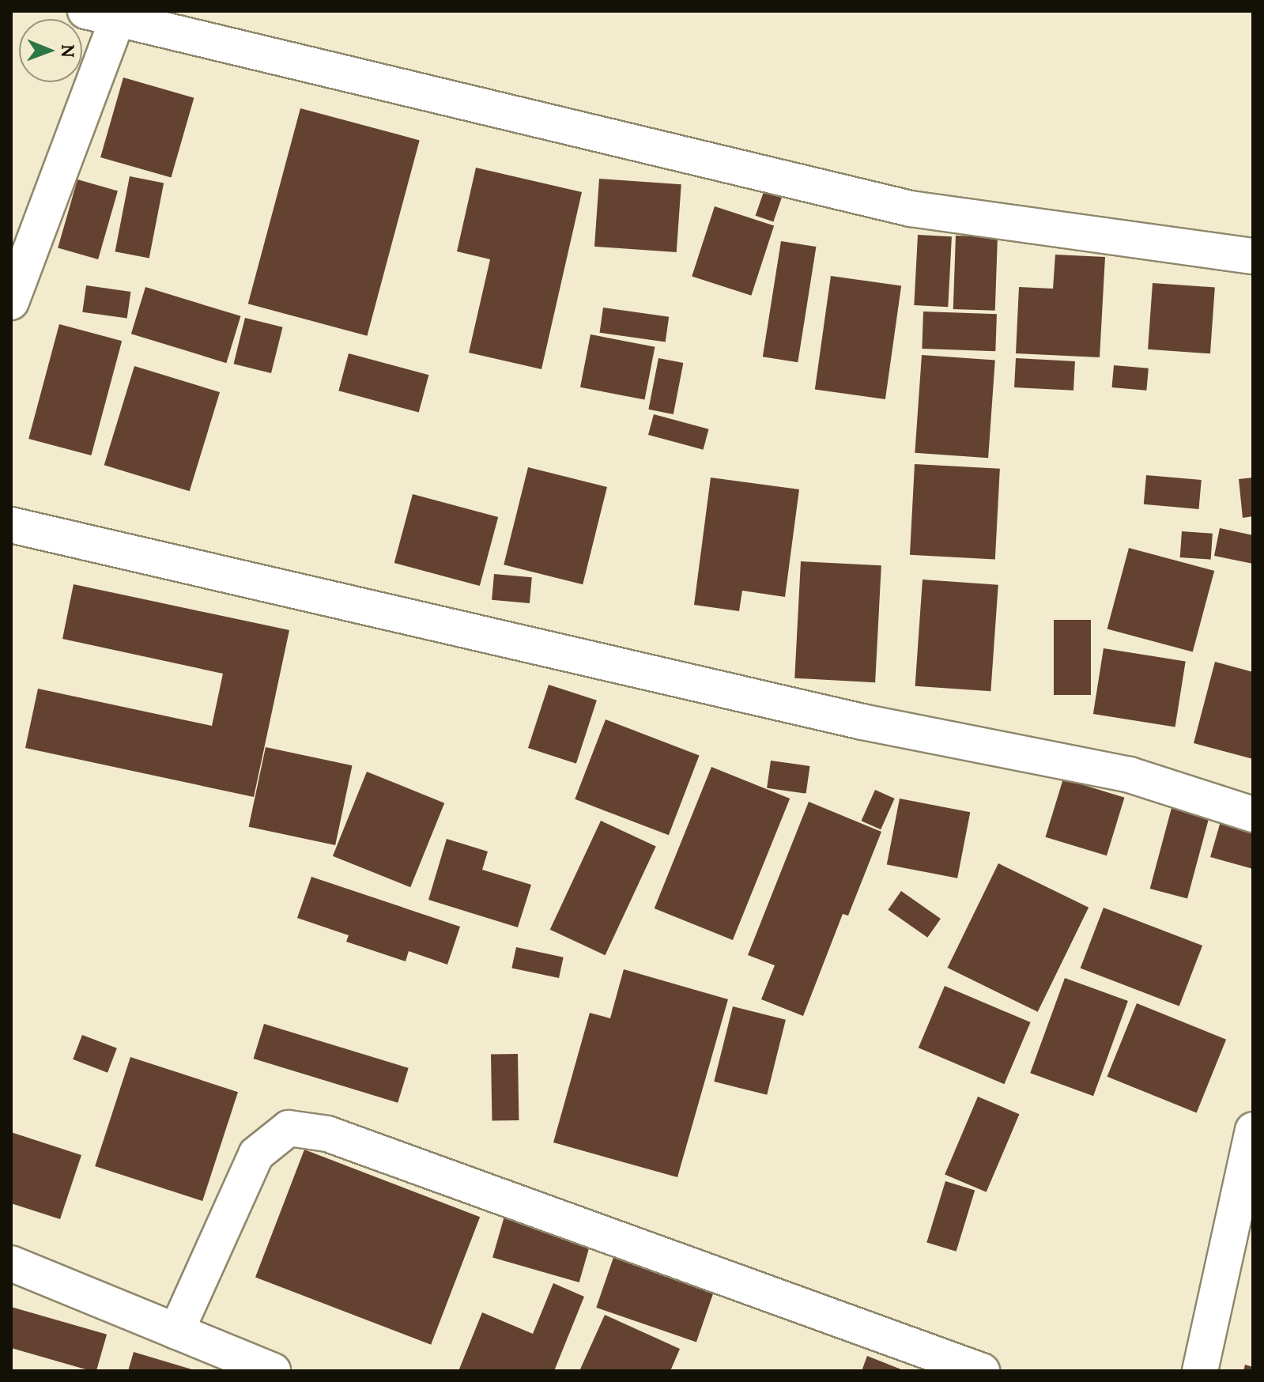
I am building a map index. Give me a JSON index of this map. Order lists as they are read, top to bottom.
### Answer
{
  "north": "right"
}
